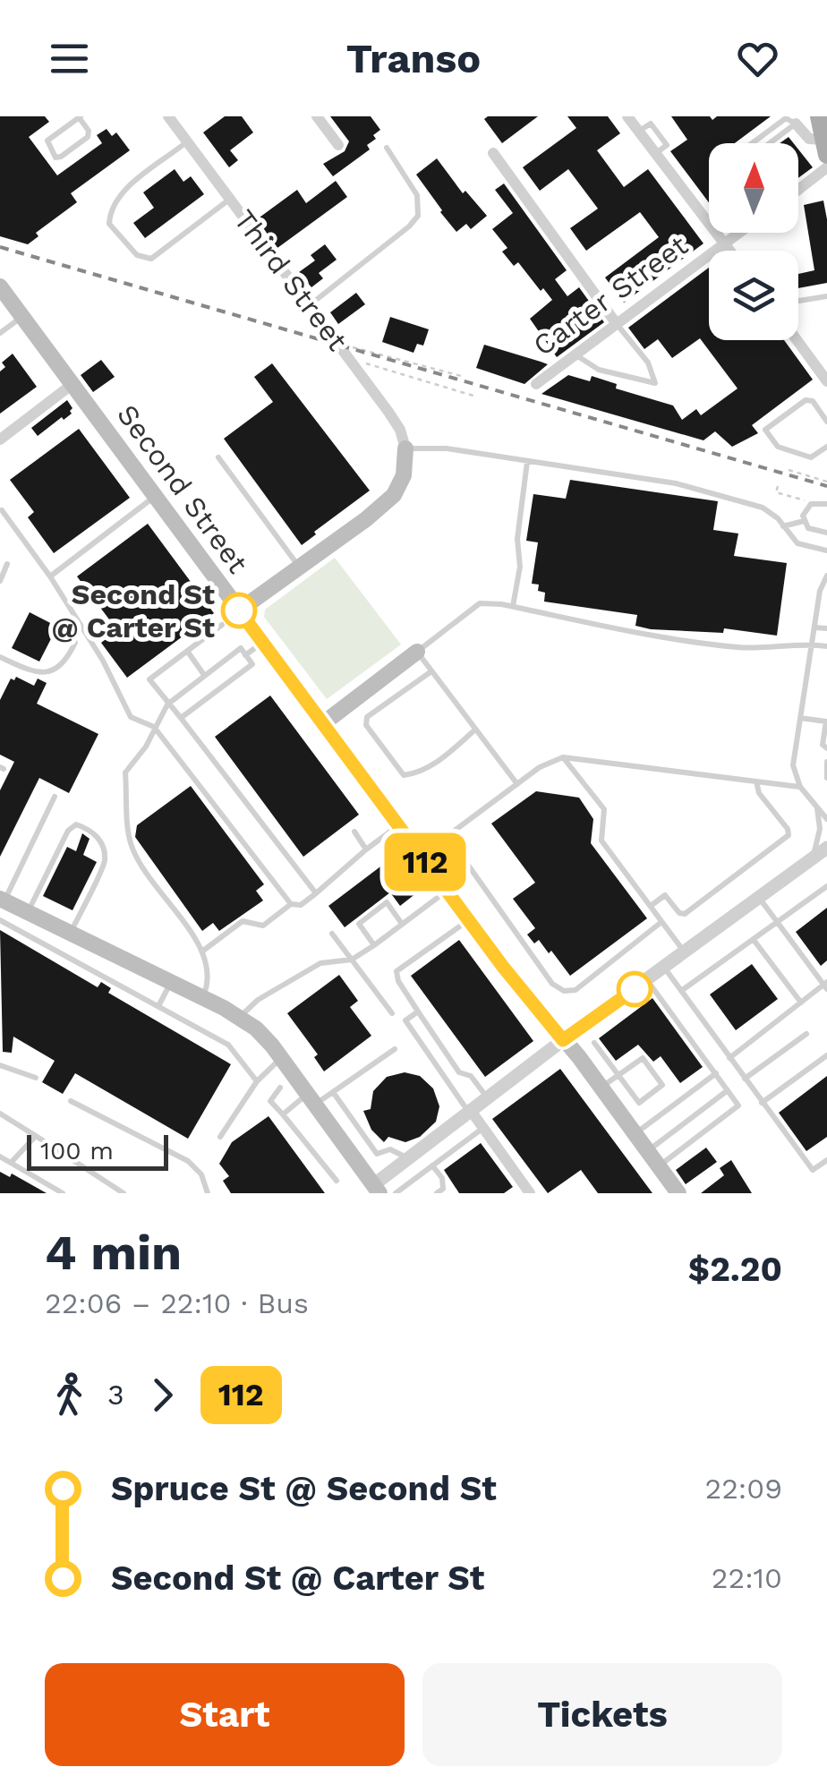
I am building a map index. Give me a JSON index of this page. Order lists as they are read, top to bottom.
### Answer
{
  "streets": {
    "main road": ["Second Street"],
    "street": ["Third Street", "Carter Street"]
  },
  "places": ["Second St @ Carter St"],
  "lines": ["bus line 112"],
  "scale_bar": "100 m",
  "north": "top",
  "page": {
    "header": "Transo",
    "on_map": "112",
    "scale": "100 m",
    "heading": ["4 min", "22:06 – 22:10 · Bus", "$2.20"],
    "legs": ["3", "112"],
    "list": [
      {
        "name": "Spruce St @ Second St",
        "value": "22:09"
      },
      {
        "name": "Second St @ Carter St",
        "value": "22:10"
      }
    ],
    "buttons": ["Start", "Tickets"]
  }
}
